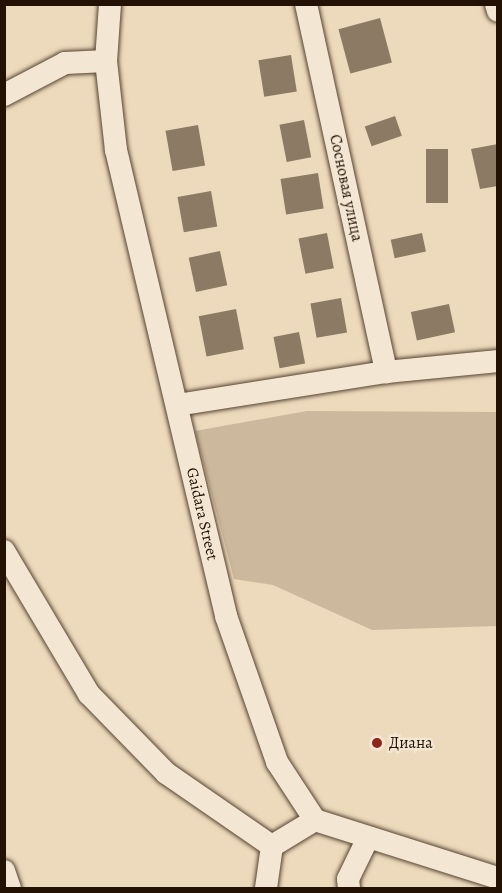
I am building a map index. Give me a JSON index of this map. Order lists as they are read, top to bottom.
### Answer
{
  "streets": {
    "street": ["Сосновая улица", "Gaidara Street"]
  },
  "places": ["Диана"]
}
